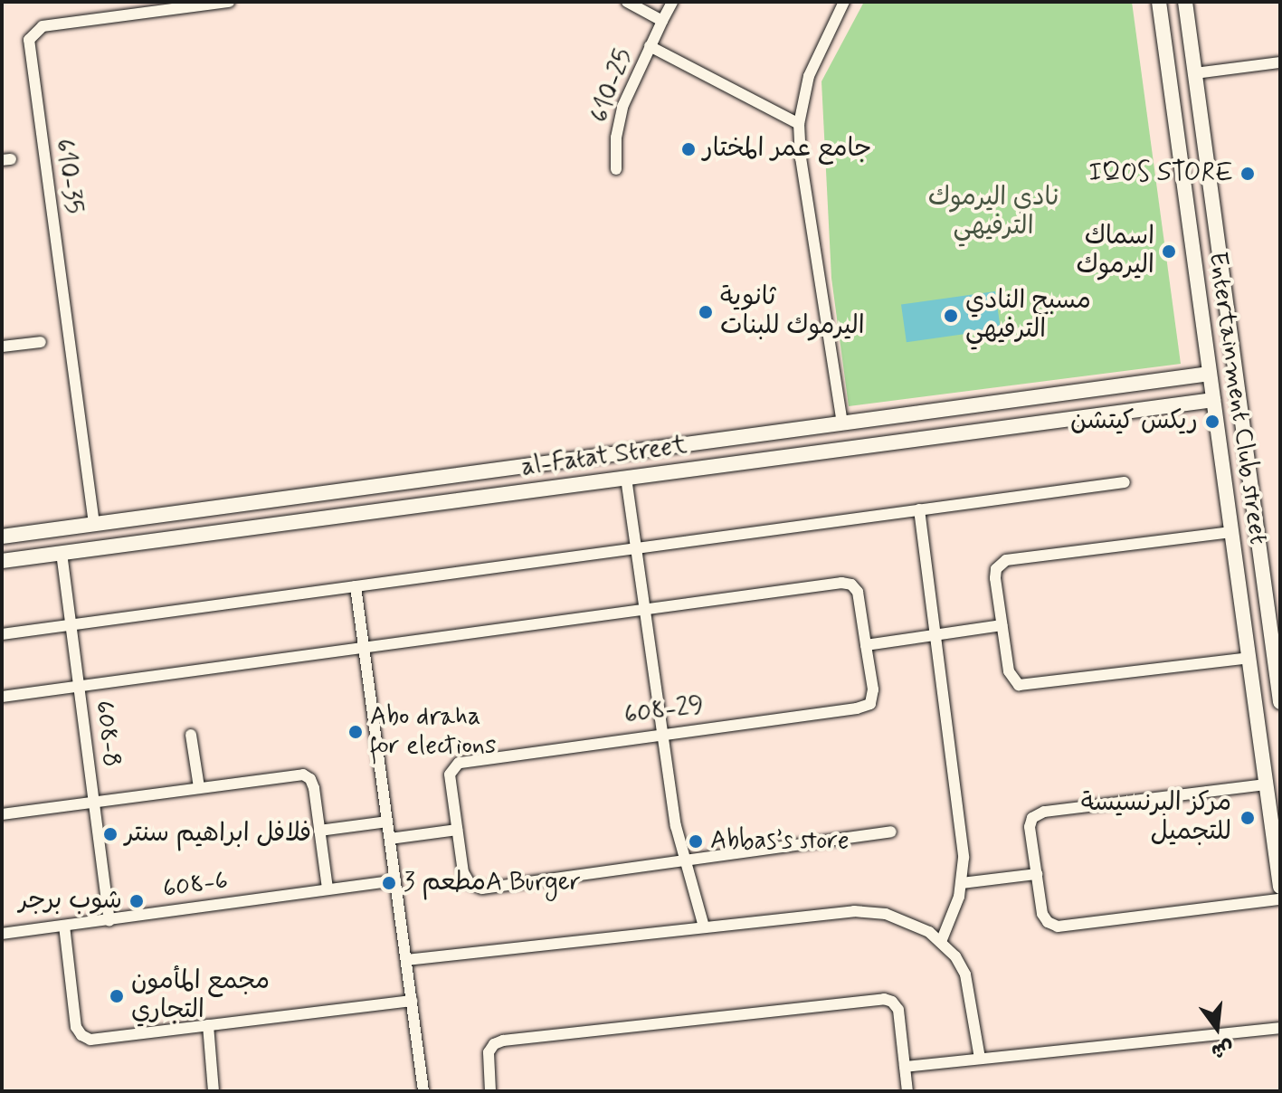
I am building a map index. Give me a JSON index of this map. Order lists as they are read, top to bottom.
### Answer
{
  "streets": {
    "street": [
      "610-25",
      "610-35",
      "Entertainment Club street",
      "al-Fatat Street",
      "608-29",
      "608-8",
      "608-6"
    ]
  },
  "crossings": [
    ["610-35", "al-Fatat Street"],
    ["Entertainment Club street", "al-Fatat Street"],
    ["al-Fatat Street", "608-8"],
    ["608-8", "608-6"]
  ],
  "parks": ["نادي اليرموك الترفيهي"],
  "places": [
    "جامع عمر المختار",
    "IQOS STORE",
    "اسماك اليرموك",
    "ثانوية اليرموك للبنات",
    "مسبح النادي الترفيهي",
    "ريكس كيتشن",
    "Abo draha for elections",
    "مركز البرنسيسة للتجميل",
    "فلافل ابراهيم سنتر",
    "Abbas’s store",
    "مطعم 3A Burger",
    "شوب برجر",
    "مجمع المأمون التجاري"
  ],
  "north": "bottom"
}
